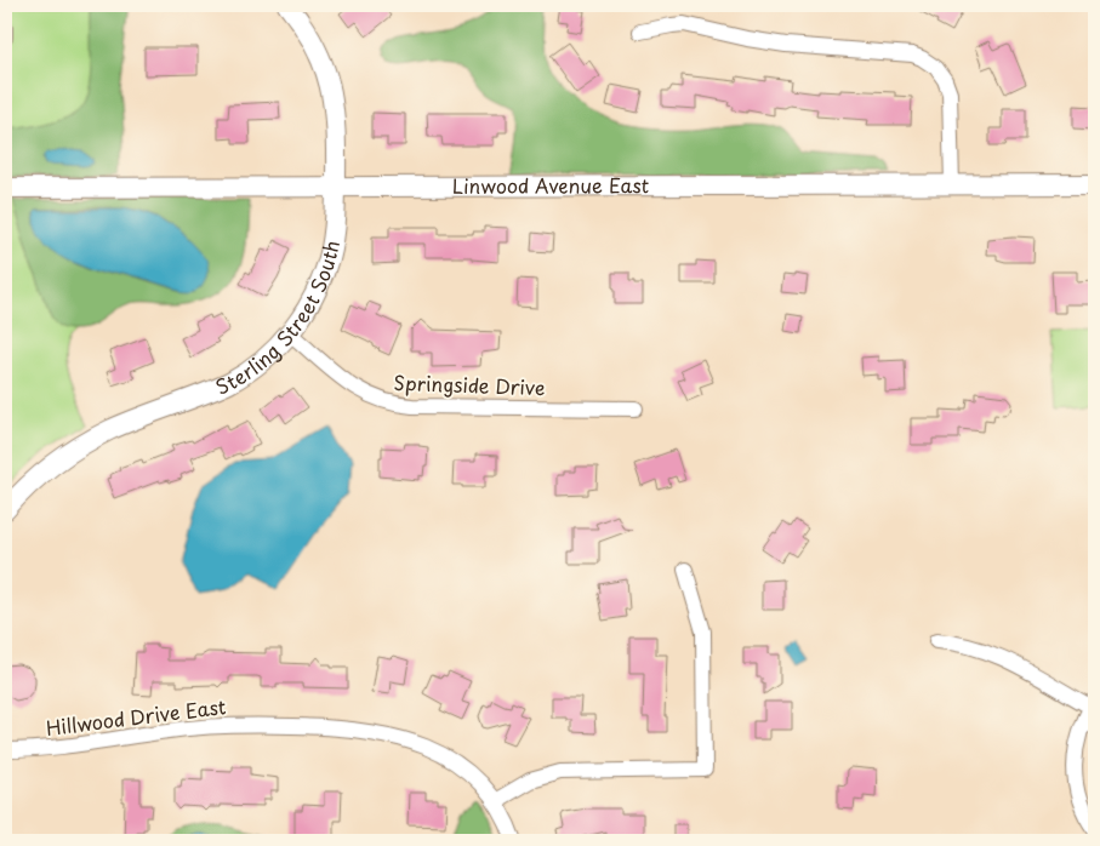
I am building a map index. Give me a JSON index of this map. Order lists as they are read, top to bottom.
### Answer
{
  "streets": {
    "street": [
      "Linwood Avenue East",
      "Sterling Street South",
      "Springside Drive",
      "Hillwood Drive East"
    ]
  },
  "crossings": [
    ["Linwood Avenue East", "Sterling Street South"],
    ["Sterling Street South", "Springside Drive"]
  ]
}
